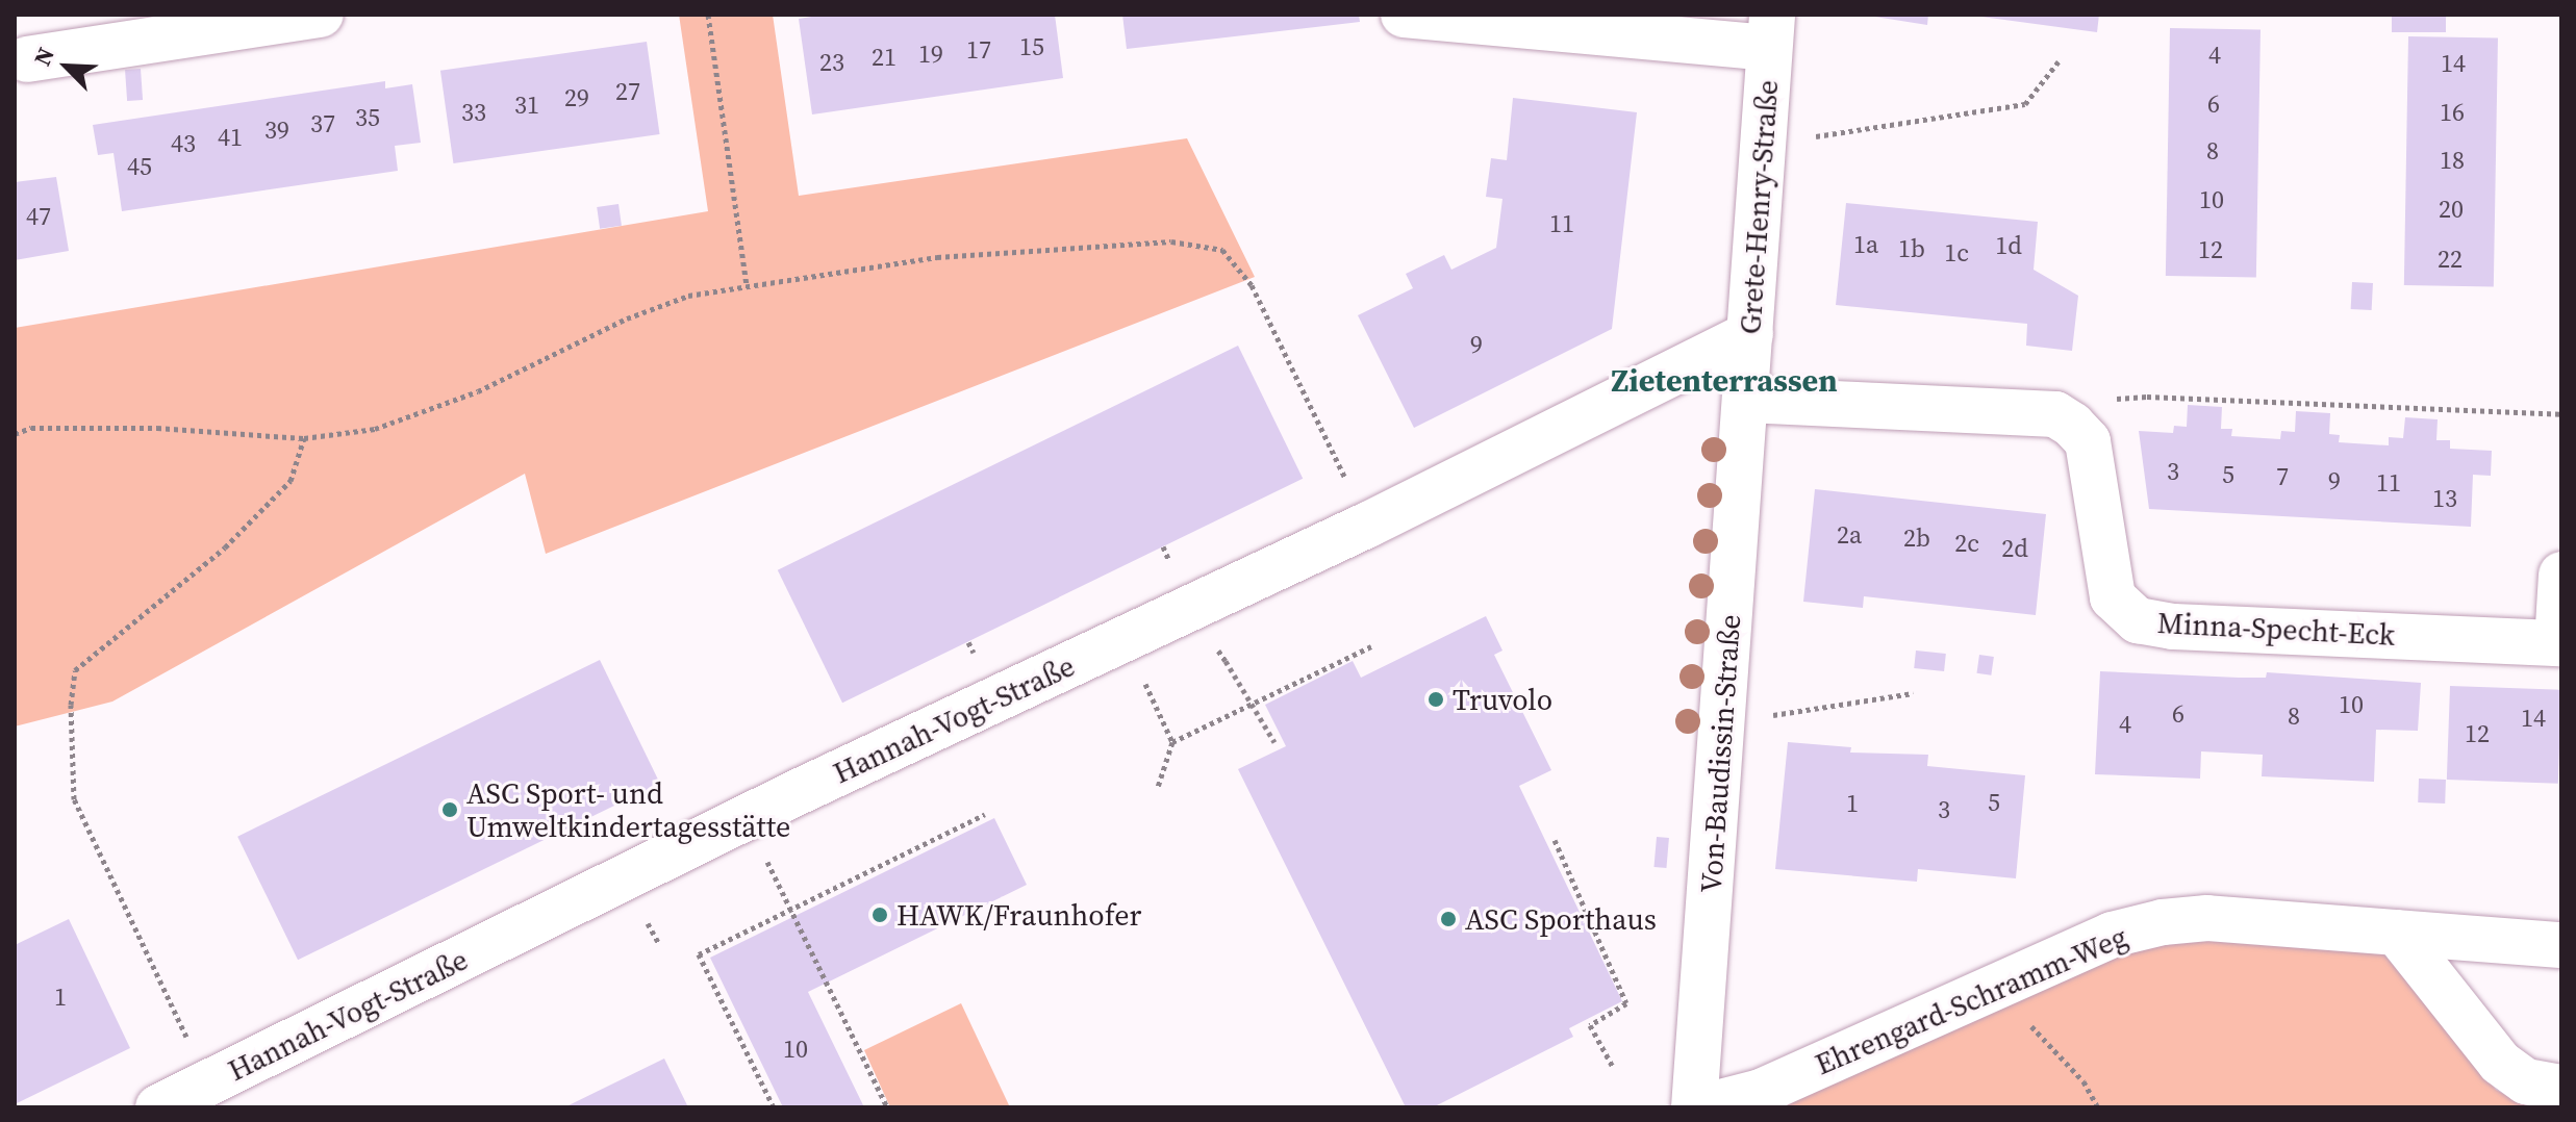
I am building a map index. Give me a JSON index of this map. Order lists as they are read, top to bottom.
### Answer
{
  "streets": {
    "street": [
      "Grete-Henry-Straße",
      "Minna-Specht-Eck",
      "Hannah-Vogt-Straße",
      "Von-Baudissin-Straße",
      "Ehrengard-Schramm-Weg"
    ]
  },
  "crossings": [
    ["Grete-Henry-Straße", "Minna-Specht-Eck"],
    ["Grete-Henry-Straße", "Hannah-Vogt-Straße"],
    ["Grete-Henry-Straße", "Von-Baudissin-Straße"],
    ["Minna-Specht-Eck", "Von-Baudissin-Straße"]
  ],
  "districts": ["Zietenterrassen"],
  "places": [
    "Truvolo",
    "ASC Sport- und Umweltkindertagesstätte",
    "HAWK/Fraunhofer",
    "ASC Sporthaus"
  ],
  "house_numbers": [
    "15",
    "17",
    "19",
    "4",
    "21",
    "23",
    "14",
    "27",
    "29",
    "6",
    "31",
    "33",
    "16",
    "35",
    "37",
    "39",
    "41",
    "43",
    "8",
    "18",
    "45",
    "10",
    "20",
    "47",
    "11",
    "1a",
    "1d",
    "1b",
    "12",
    "1c",
    "22",
    "9",
    "3",
    "5",
    "7",
    "9",
    "11",
    "13",
    "2a",
    "2b",
    "2c",
    "2d",
    "10",
    "6",
    "8",
    "14",
    "4",
    "12",
    "5",
    "1",
    "3",
    "1",
    "10"
  ],
  "north": "top left"
}
